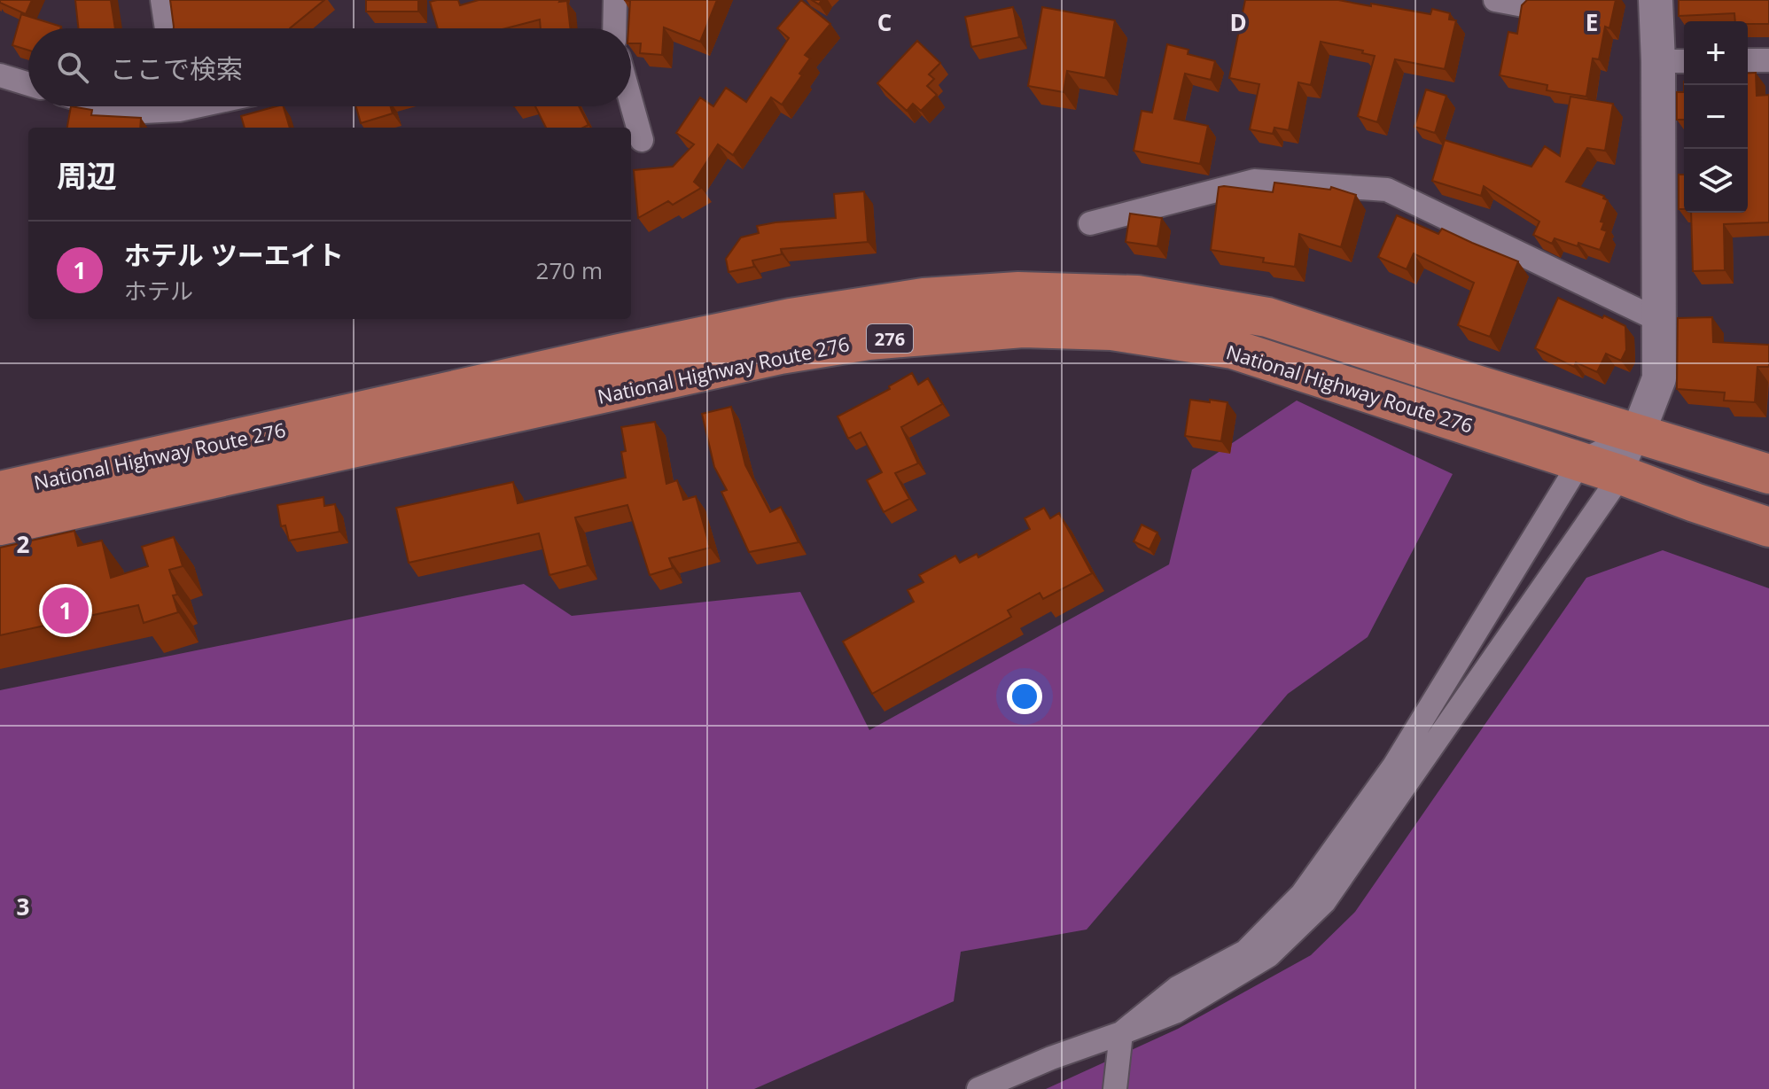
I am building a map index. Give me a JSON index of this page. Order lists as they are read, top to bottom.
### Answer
{
  "streets": {
    "highway": ["276", "National Highway Route 276"]
  },
  "page": {
    "map_buttons": ["+", "−"],
    "search": "ここで検索",
    "heading": "周辺",
    "list": [
      {
        "mark": "1",
        "name": "ホテル ツーエイト",
        "note": "ホテル",
        "value": "270 m"
      }
    ],
    "pins": "1"
  },
  "grid": {
    "columns": ["C", "D", "E"],
    "rows": ["2", "3"]
  }
}
